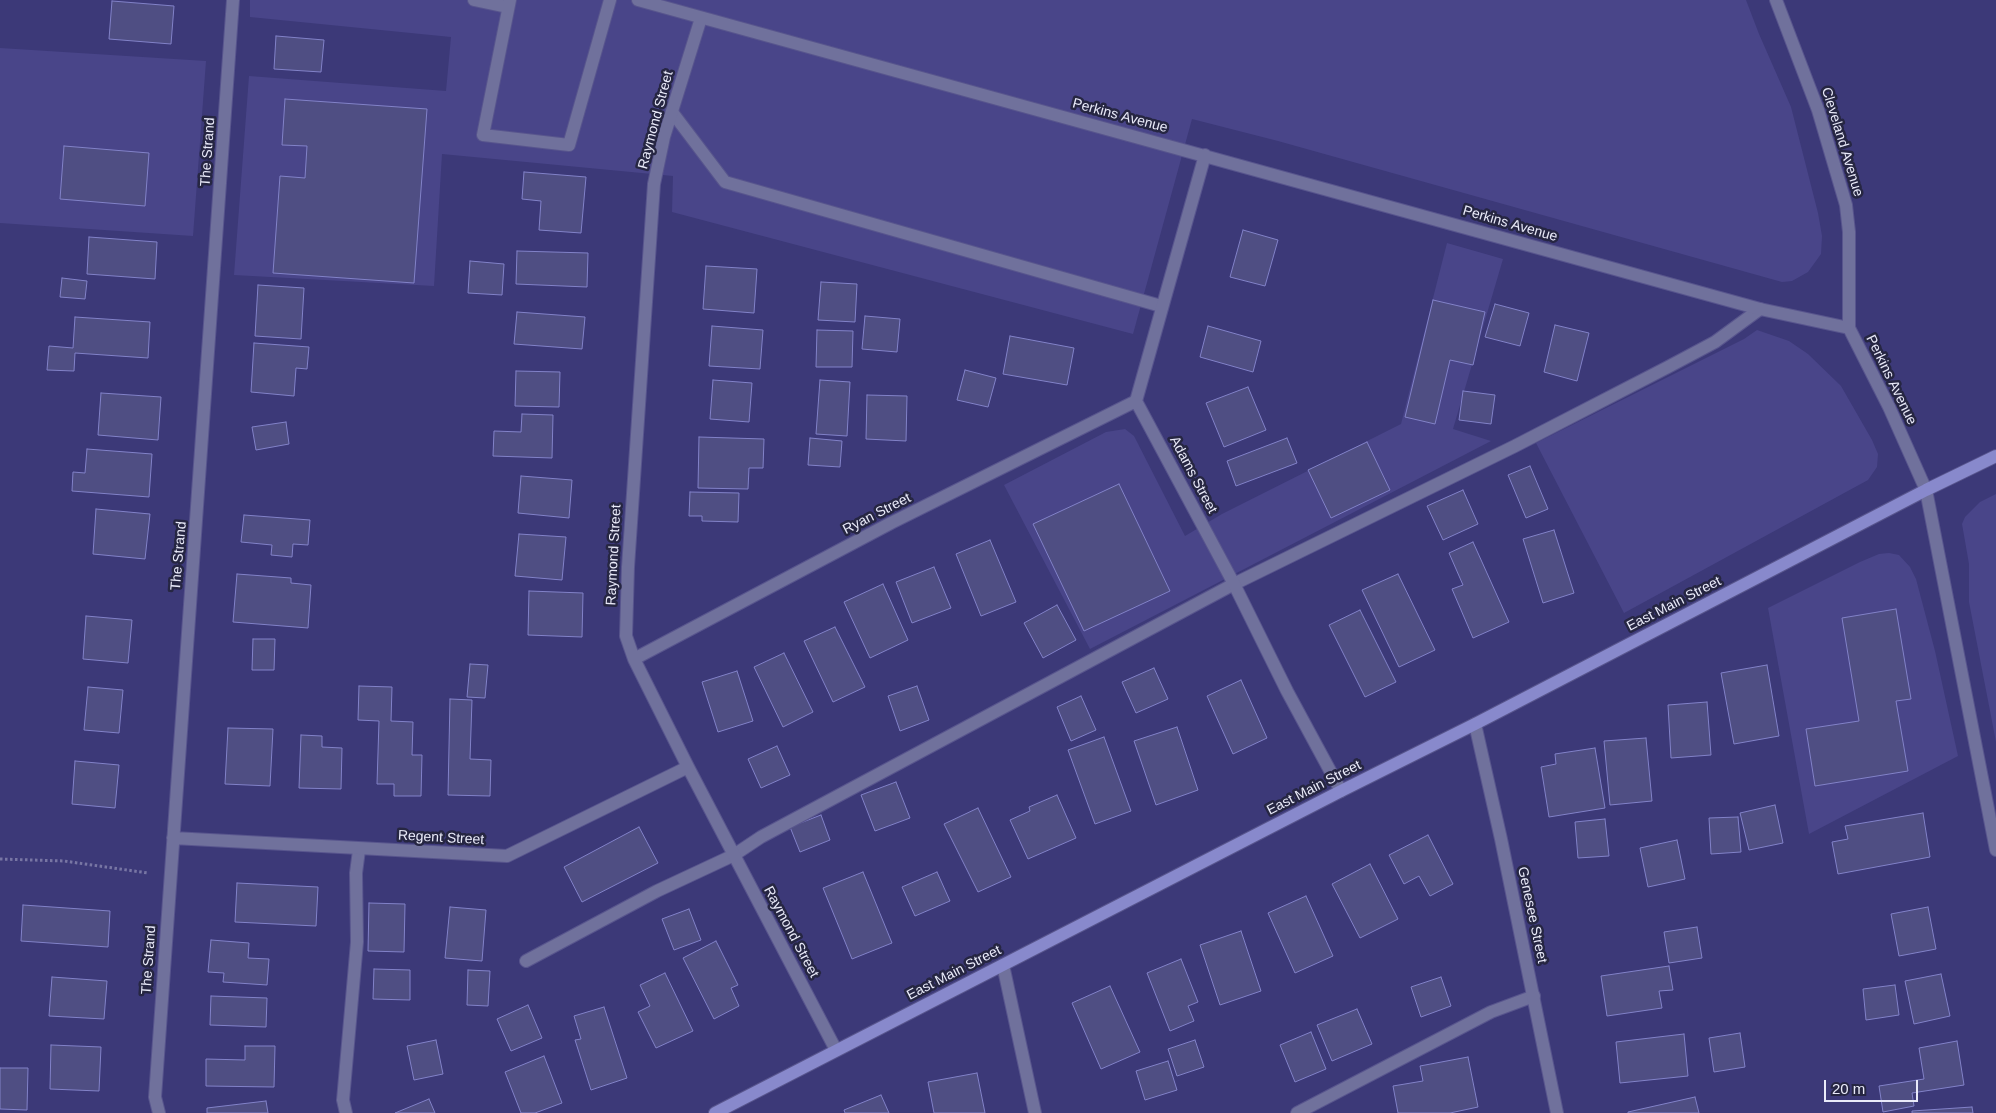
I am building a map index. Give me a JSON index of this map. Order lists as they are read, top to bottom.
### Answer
{
  "streets": {
    "main road": ["East Main Street"],
    "street": [
      "Perkins Avenue",
      "Raymond Street",
      "Cleveland Avenue",
      "The Strand",
      "Adams Street",
      "Ryan Street",
      "Regent Street",
      "Genesee Street"
    ]
  },
  "crossings": [
    ["Perkins Avenue", "Raymond Street"],
    ["Perkins Avenue", "Cleveland Avenue"],
    ["Perkins Avenue", "East Main Street"],
    ["Raymond Street", "Ryan Street"],
    ["Raymond Street", "East Main Street"],
    ["Raymond Street", "Regent Street"],
    ["The Strand", "Regent Street"],
    ["Adams Street", "Ryan Street"],
    ["Adams Street", "East Main Street"],
    ["East Main Street", "Genesee Street"]
  ],
  "scale_bar": "20 m"
}
